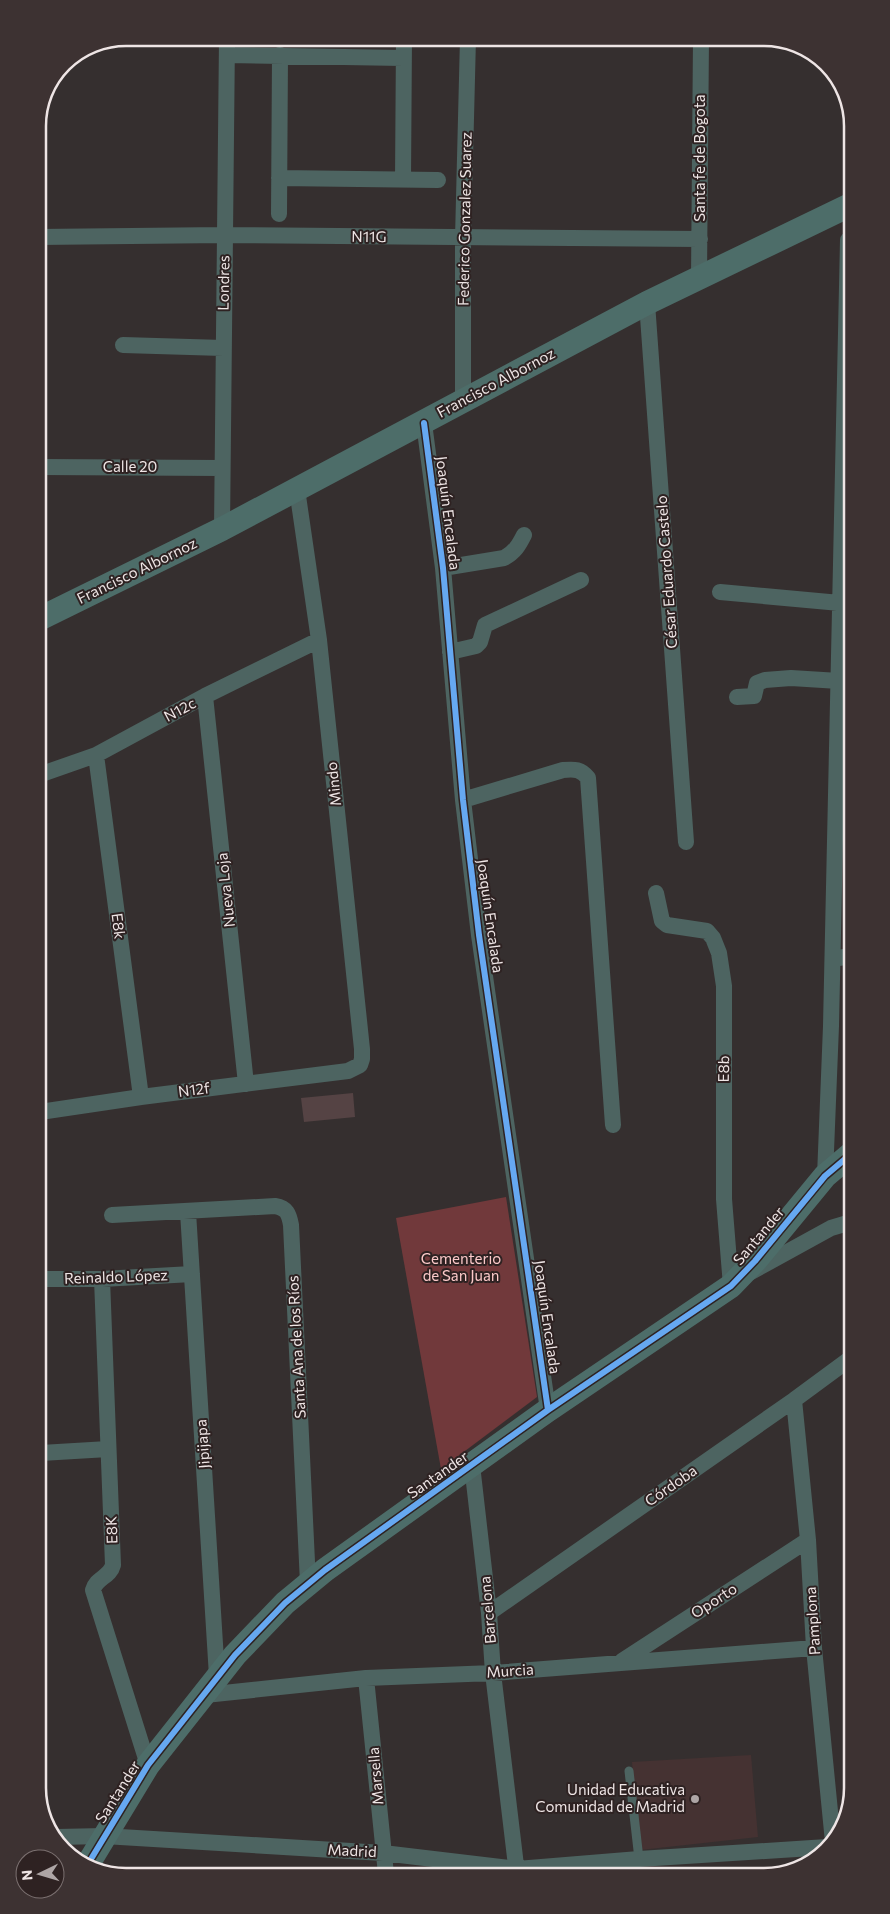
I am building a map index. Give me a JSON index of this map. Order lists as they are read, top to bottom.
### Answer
{
  "streets": {
    "street": [
      "Santa fe de Bogota",
      "Federico Gonzalez Suarez",
      "N11G",
      "Londres",
      "Francisco Albornoz",
      "Calle 20",
      "Joaquín Encalada",
      "César Eduardo Castelo",
      "N12c",
      "Mindo",
      "Nueva Loja",
      "E8k",
      "E8b",
      "N12f",
      "Santander",
      "Reinaldo López",
      "Santa Ana de los Ríos",
      "Jipijapa",
      "Córdoba",
      "E8K",
      "Oporto",
      "Barcelona",
      "Pamplona",
      "Murcia",
      "Marsella",
      "Madrid"
    ]
  },
  "crossings": [
    ["Santa fe de Bogota", "N11G"],
    ["Santa fe de Bogota", "Francisco Albornoz"],
    ["Federico Gonzalez Suarez", "N11G"],
    ["Federico Gonzalez Suarez", "Francisco Albornoz"],
    ["N11G", "Londres"],
    ["Londres", "Francisco Albornoz"],
    ["Londres", "Calle 20"],
    ["Francisco Albornoz", "Joaquín Encalada"],
    ["Francisco Albornoz", "César Eduardo Castelo"],
    ["Francisco Albornoz", "Mindo"],
    ["Joaquín Encalada", "Santander"],
    ["N12c", "Mindo"],
    ["N12c", "Nueva Loja"],
    ["N12c", "E8k"],
    ["Mindo", "N12f"],
    ["Nueva Loja", "N12f"],
    ["E8k", "N12f"],
    ["E8b", "Santander"],
    ["Santander", "Santa Ana de los Ríos"],
    ["Santander", "Jipijapa"],
    ["Santander", "E8K"],
    ["Santander", "Barcelona"],
    ["Santander", "Murcia"],
    ["Santander", "Madrid"],
    ["Reinaldo López", "Jipijapa"],
    ["Reinaldo López", "E8K"],
    ["Santa Ana de los Ríos", "Jipijapa"],
    ["Jipijapa", "Murcia"],
    ["Córdoba", "Barcelona"],
    ["Córdoba", "Pamplona"],
    ["Oporto", "Pamplona"],
    ["Oporto", "Murcia"],
    ["Barcelona", "Murcia"],
    ["Pamplona", "Murcia"],
    ["Murcia", "Marsella"],
    ["Marsella", "Madrid"]
  ],
  "parks": ["Cementerio de San Juan"],
  "places": ["Unidad Educativa Comunidad de Madrid"],
  "north": "left"
}
